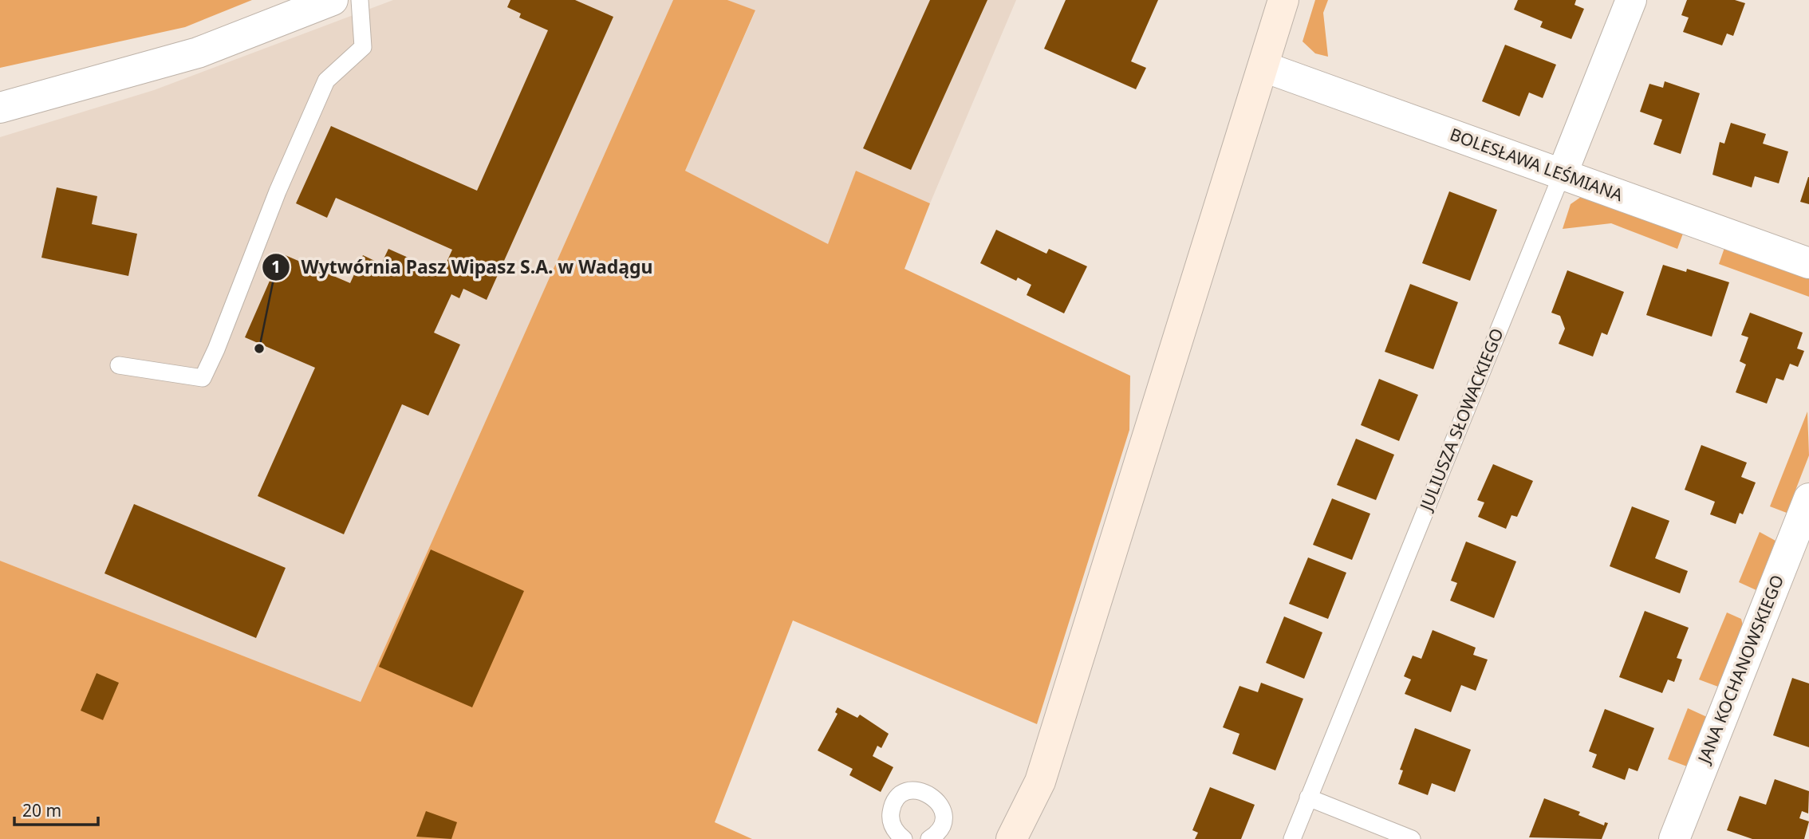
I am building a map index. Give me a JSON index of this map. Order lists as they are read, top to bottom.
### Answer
{
  "streets": {
    "street": ["BOLESŁAWA LEŚMIANA", "JULIUSZA SŁOWACKIEGO", "JANA KOCHANOWSKIEGO"]
  },
  "crossings": [
    ["BOLESŁAWA LEŚMIANA", "JULIUSZA SŁOWACKIEGO"]
  ],
  "places": ["Wytwórnia Pasz Wipasz S.A. w Wadągu"],
  "scale_bar": "20 m"
}
